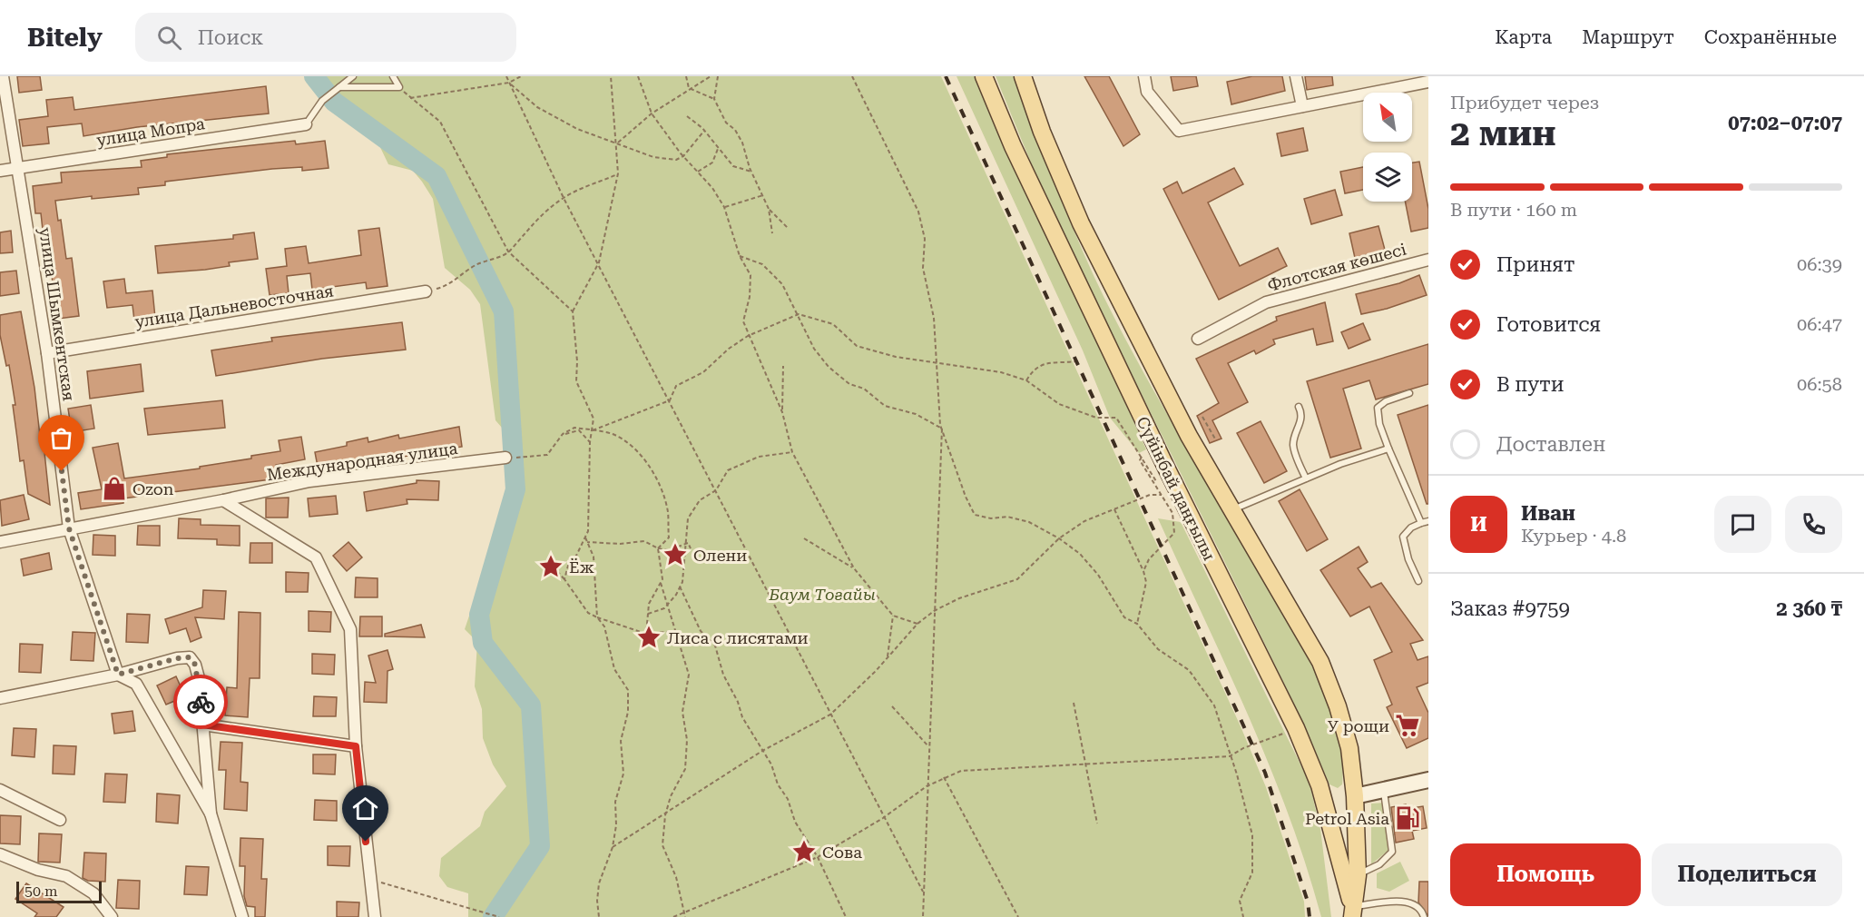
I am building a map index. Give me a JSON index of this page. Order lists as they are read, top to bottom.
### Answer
{
  "streets": {
    "main road": ["Сүйінбай даңғылы"],
    "street": [
      "улица Мопра",
      "Флотская көшесі",
      "улица Дальневосточная",
      "улица Шымкентская",
      "Международная улица"
    ]
  },
  "crossings": [
    ["улица Мопра", "улица Шымкентская"],
    ["улица Дальневосточная", "улица Шымкентская"],
    ["улица Шымкентская", "Международная улица"]
  ],
  "parks": ["Баум Тоғайы"],
  "places": {
    "shop": ["Ozon"],
    "place": [
      "Олени",
      "Ёж",
      "Лиса с лисятами",
      "Сова"
    ],
    "supermarket": ["У рощи"],
    "fuel station": ["Petrol Asia"]
  },
  "scale_bar": "50 m",
  "north": "top left",
  "page": {
    "header": "Bitely",
    "search": "Поиск",
    "nav": ["Карта", "Маршрут", "Сохранённые"],
    "heading": ["2 мин", "Прибудет через", "07:02–07:07"],
    "panel": [
      "Иван",
      "Курьер · 4.8",
      "Заказ #9759",
      "2 360 ₸"
    ],
    "bar": "В пути · 160 m",
    "list": [
      ["Принят", "06:39"],
      ["Готовится", "06:47"],
      ["В пути", "06:58"],
      "Доставлен"
    ],
    "round": "И",
    "buttons": ["Помощь", "Поделиться"],
    "scale": "50 m"
  }
}
